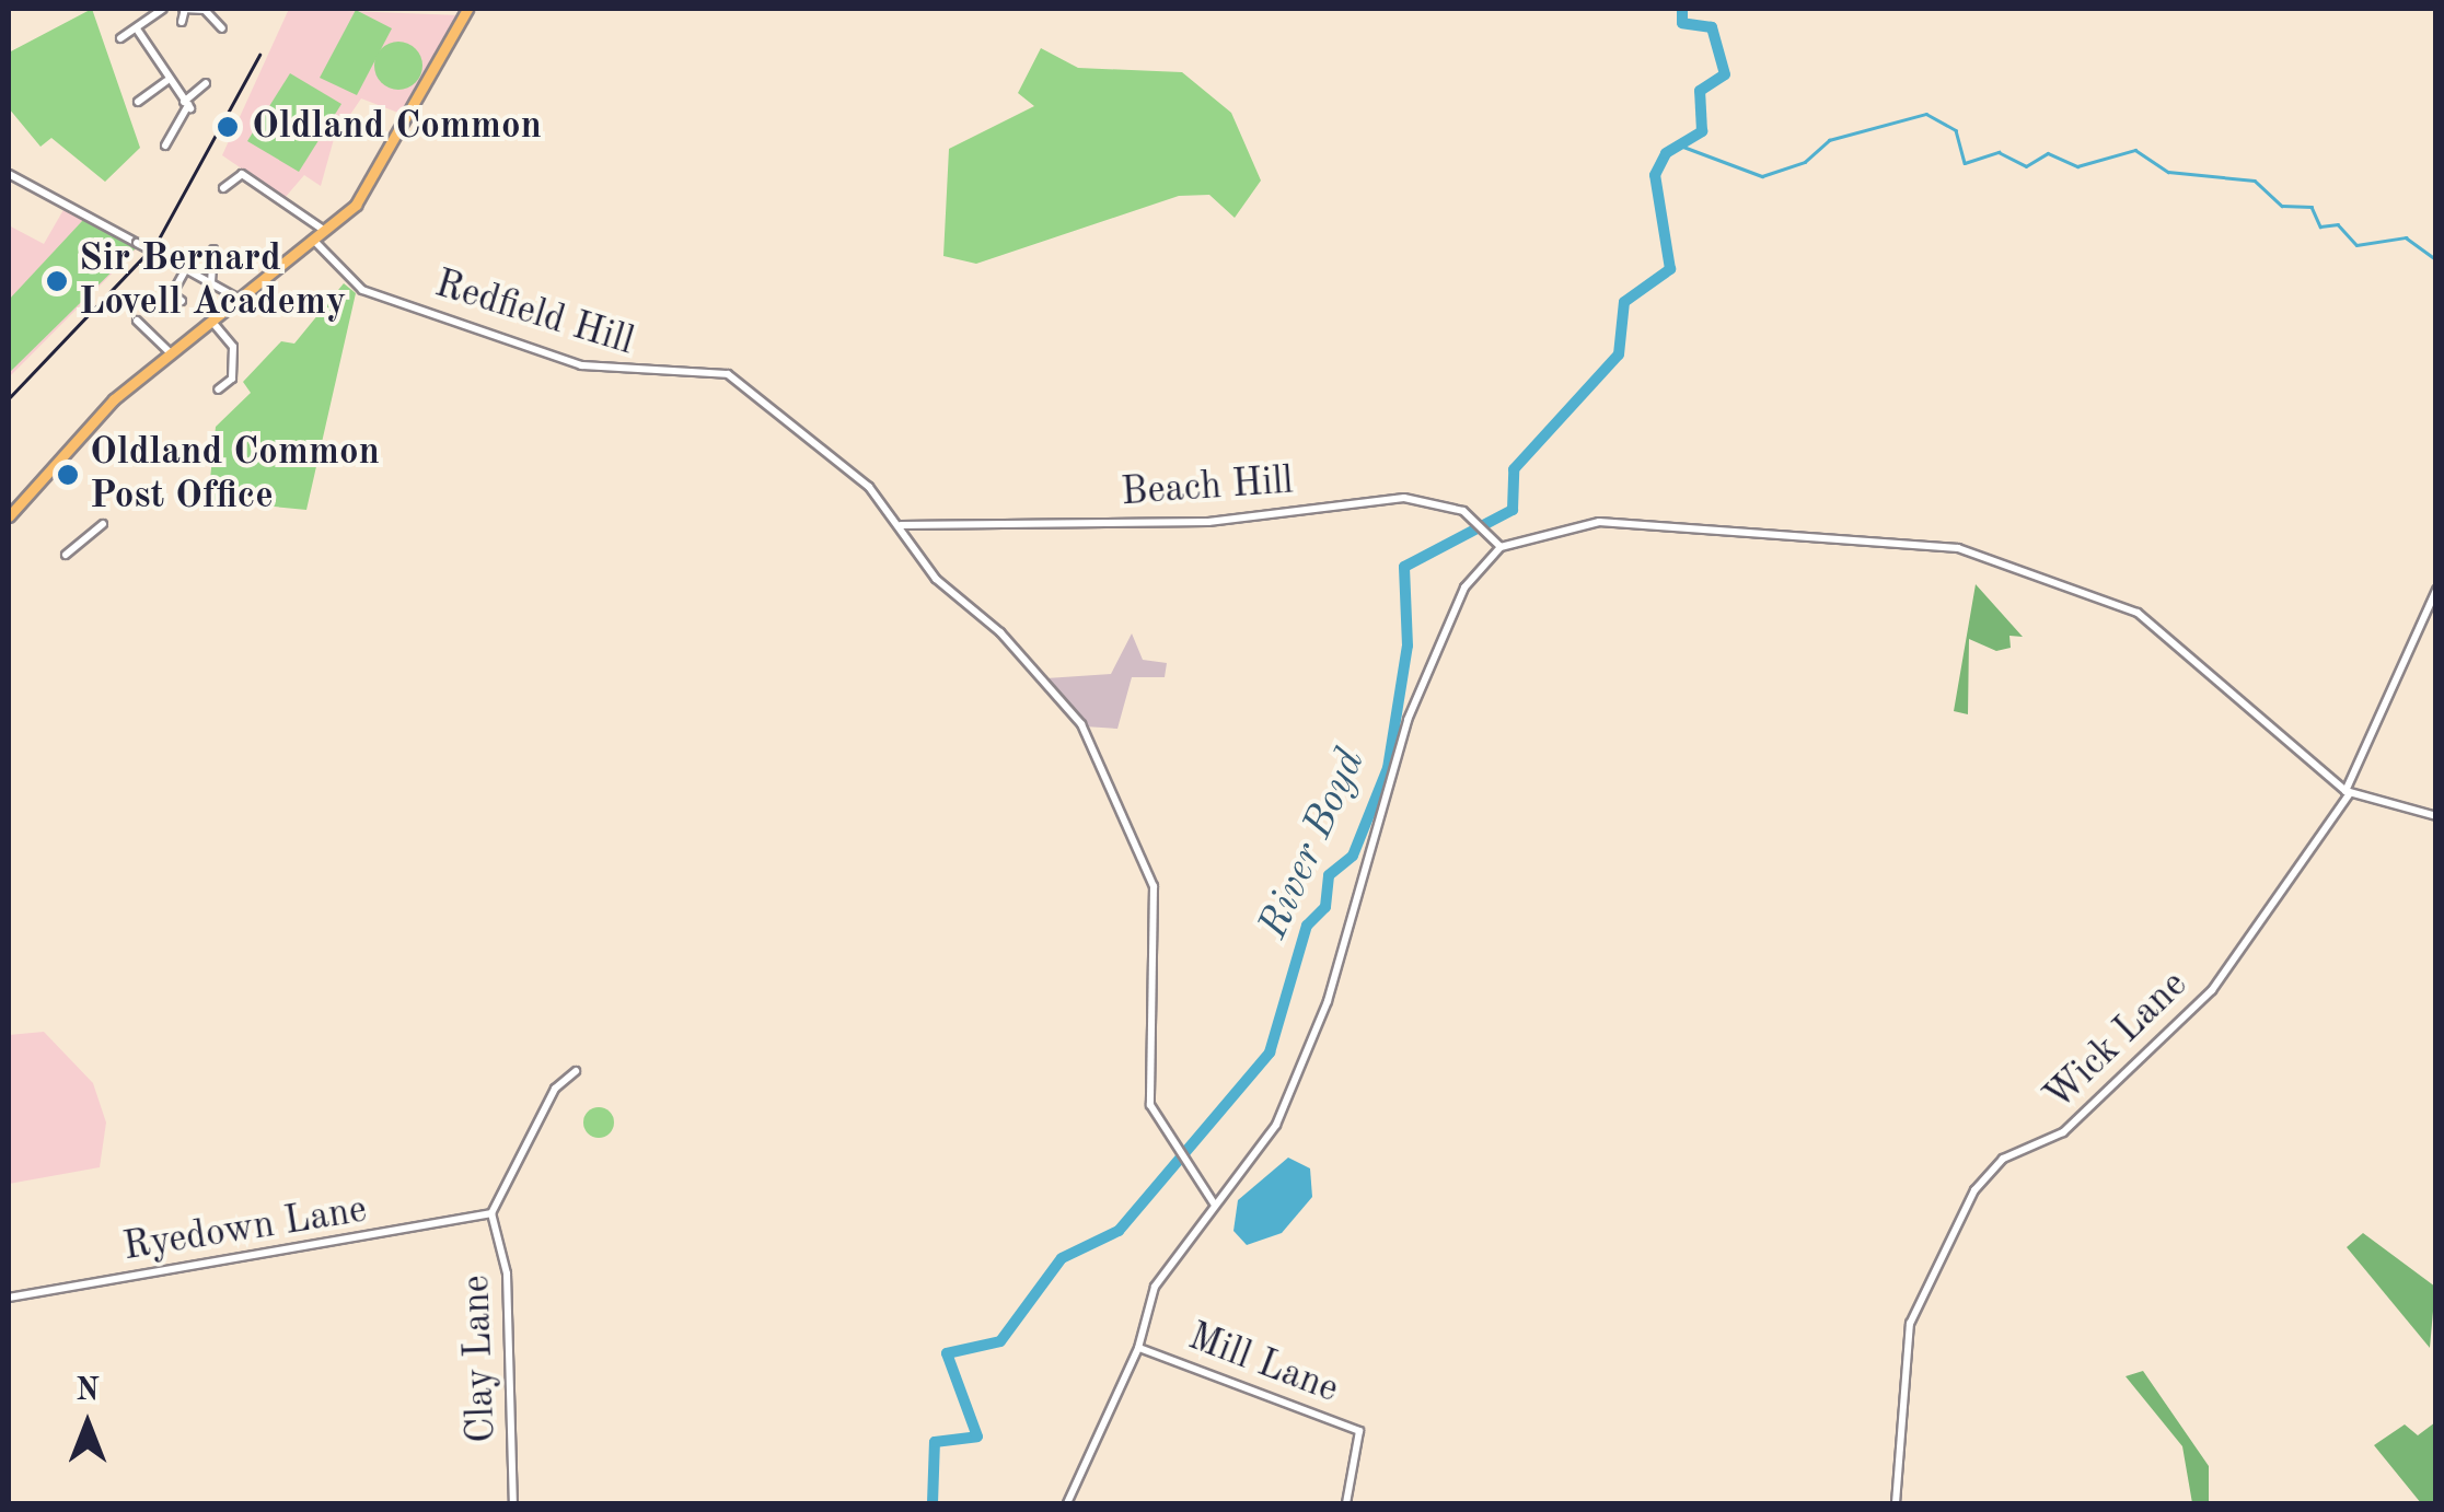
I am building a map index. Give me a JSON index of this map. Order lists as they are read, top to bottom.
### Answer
{
  "streets": {
    "street": [
      "Redfield Hill",
      "Beach Hill",
      "Wick Lane",
      "Ryedown Lane",
      "Clay Lane",
      "Mill Lane"
    ]
  },
  "crossings": [
    ["Redfield Hill", "Beach Hill"],
    ["Ryedown Lane", "Clay Lane"]
  ],
  "water": ["River Boyd"],
  "places": ["Oldland Common", "Sir Bernard Lovell Academy", "Oldland Common Post Office"],
  "north": "top"
}
